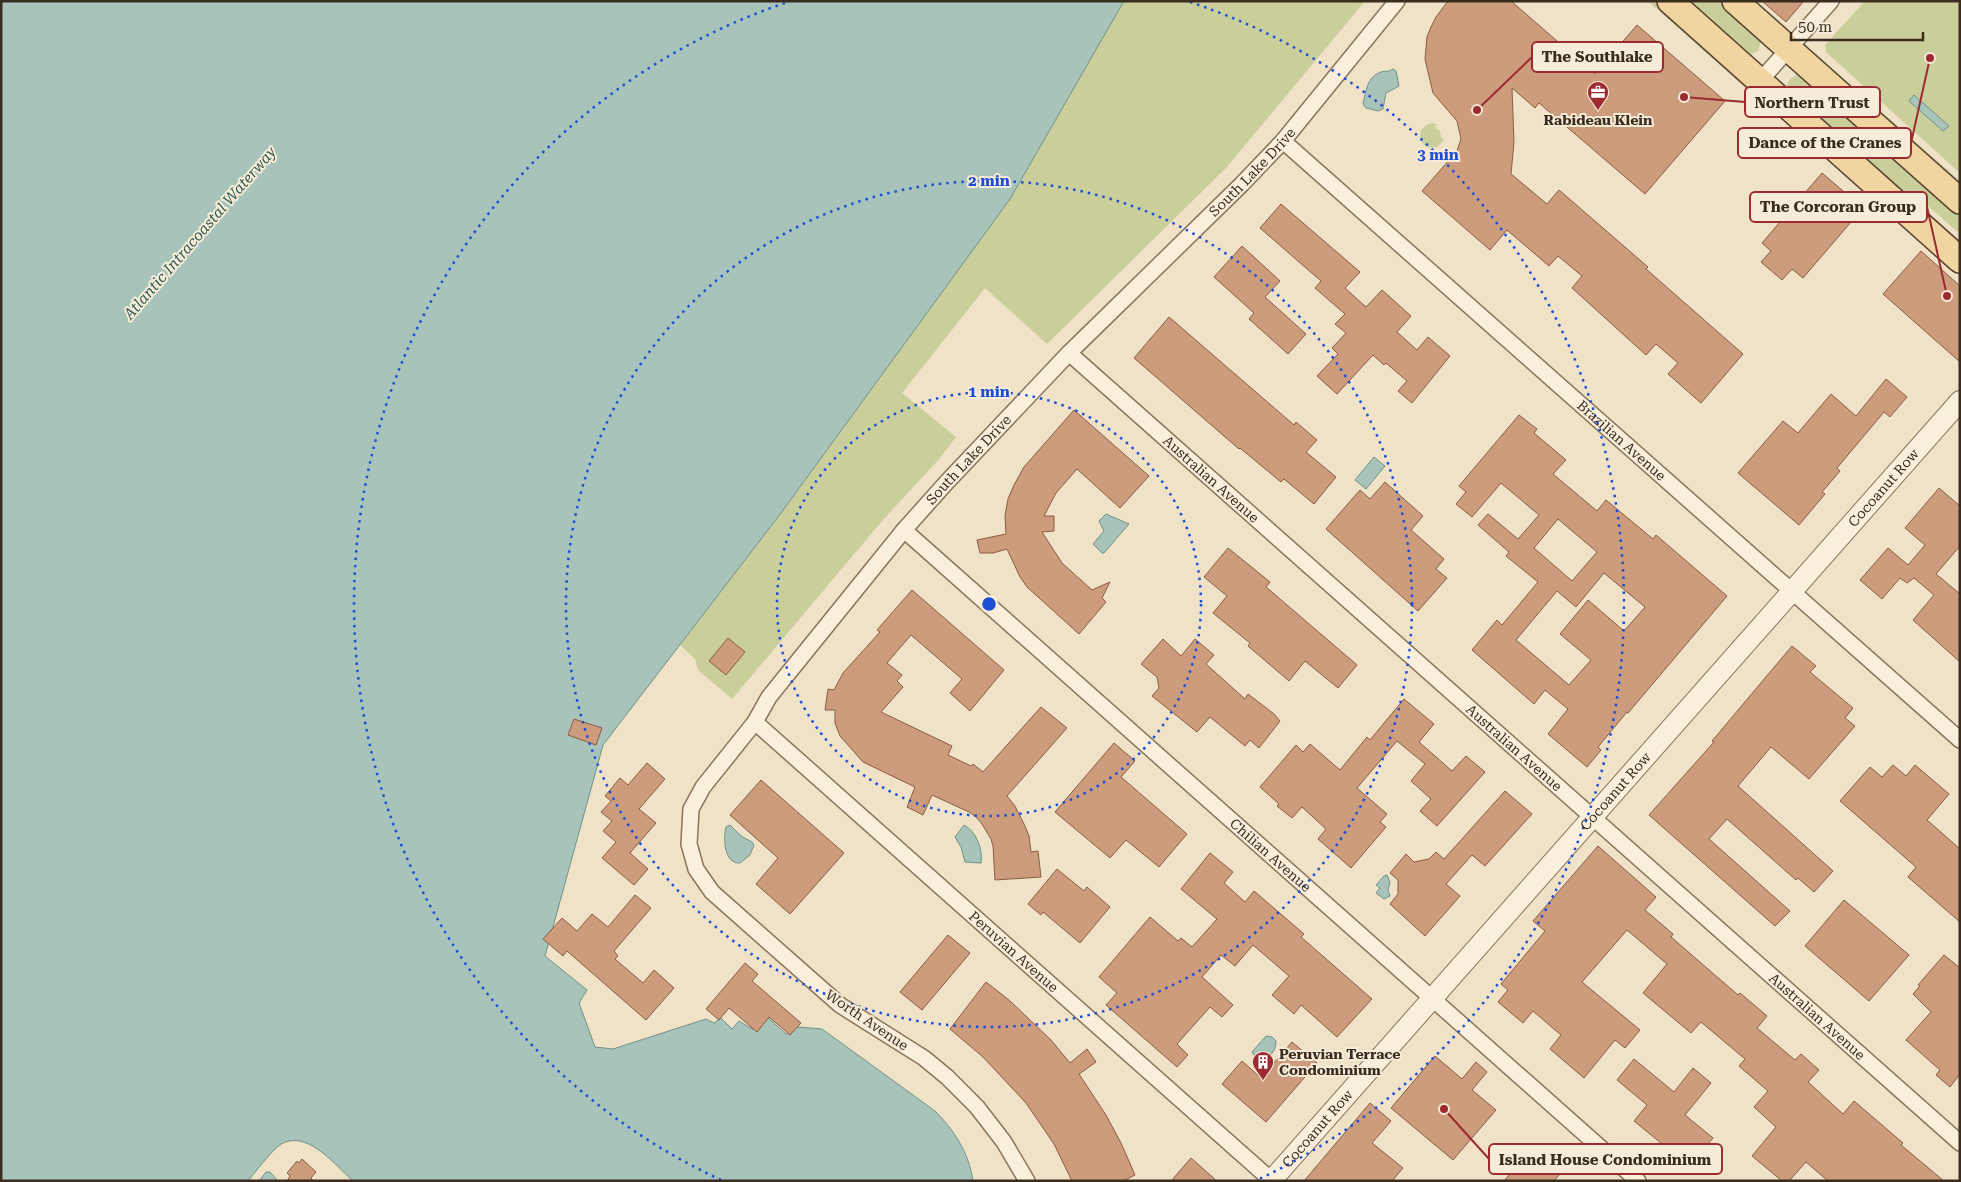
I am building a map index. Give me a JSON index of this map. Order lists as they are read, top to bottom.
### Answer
{
  "streets": {
    "street": [
      "South Lake Drive",
      "Brazilian Avenue",
      "Australian Avenue",
      "Cocoanut Row",
      "Chilian Avenue",
      "Peruvian Avenue",
      "Worth Avenue"
    ]
  },
  "crossings": [
    ["South Lake Drive", "Brazilian Avenue"],
    ["South Lake Drive", "Australian Avenue"],
    ["South Lake Drive", "Chilian Avenue"],
    ["South Lake Drive", "Peruvian Avenue"],
    ["South Lake Drive", "Worth Avenue"],
    ["Brazilian Avenue", "Cocoanut Row"],
    ["Australian Avenue", "Cocoanut Row"],
    ["Cocoanut Row", "Chilian Avenue"],
    ["Cocoanut Row", "Peruvian Avenue"]
  ],
  "water": ["Atlantic Intracoastal Waterway"],
  "places": {
    "other": [
      "Dance of the Cranes",
      "Northern Trust",
      "The Southlake",
      "The Corcoran Group",
      "Island House Condominium"
    ],
    "office": ["Rabideau Klein"],
    "building": ["Peruvian Terrace Condominium"]
  },
  "scale_bar": "50 m",
  "rings": ["3 min", "2 min", "1 min"]
}
